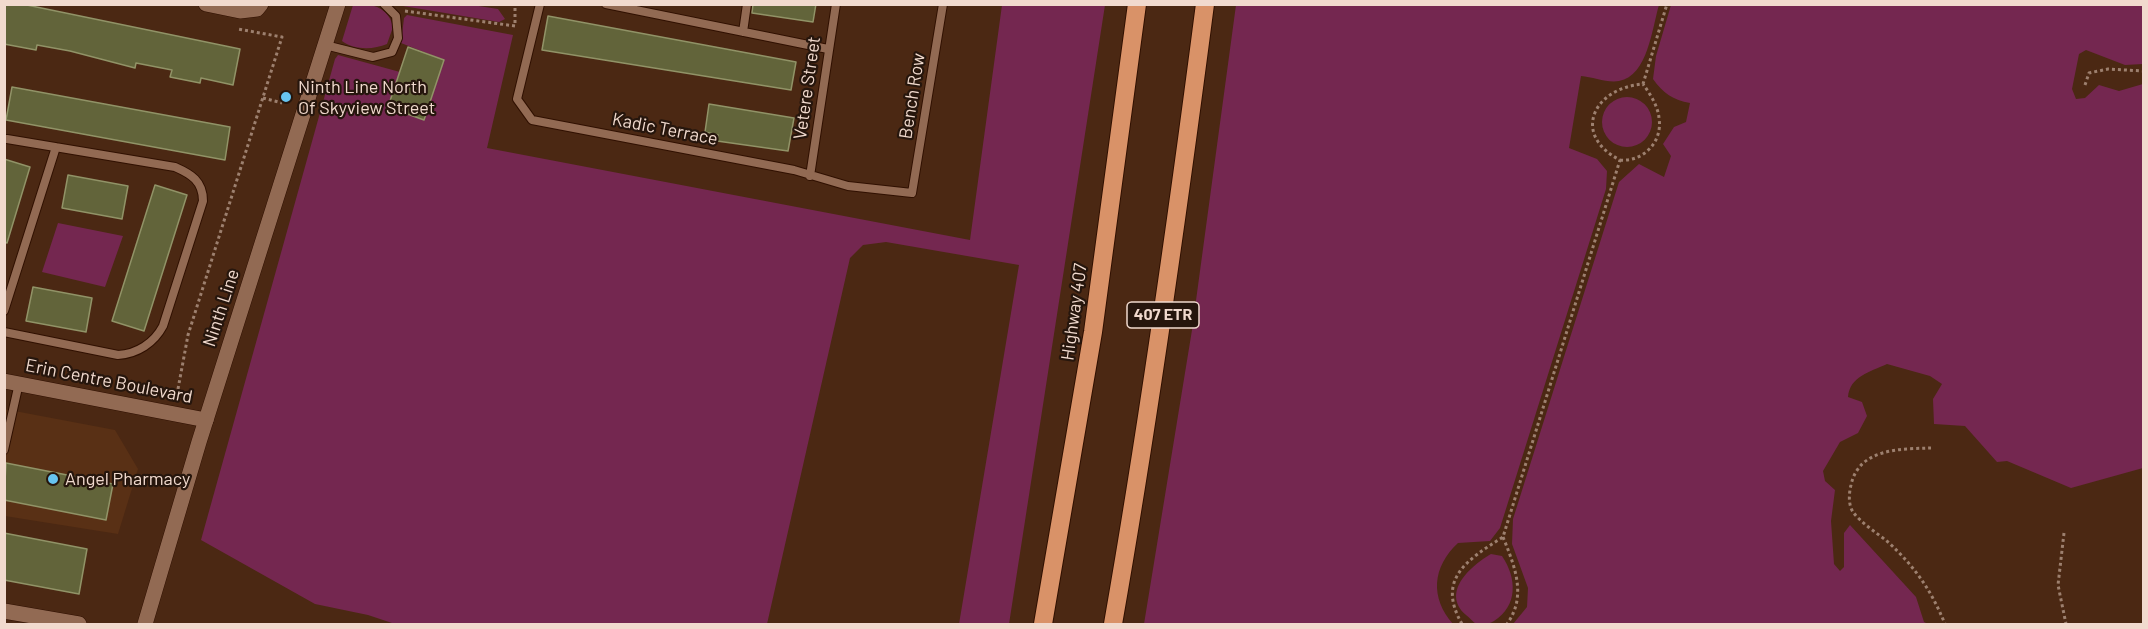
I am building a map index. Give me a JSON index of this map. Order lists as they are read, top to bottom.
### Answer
{
  "streets": {
    "highway": ["Highway 407", "407 ETR"],
    "main road": ["Ninth Line", "Erin Centre Boulevard"],
    "lane": ["Vetere Street", "Bench Row", "Kadic Terrace"]
  },
  "crossings": [
    ["Vetere Street", "Kadic Terrace"],
    ["Bench Row", "Kadic Terrace"],
    ["Ninth Line", "Erin Centre Boulevard"]
  ],
  "places": ["Ninth Line North Of Skyview Street", "Angel Pharmacy"]
}
